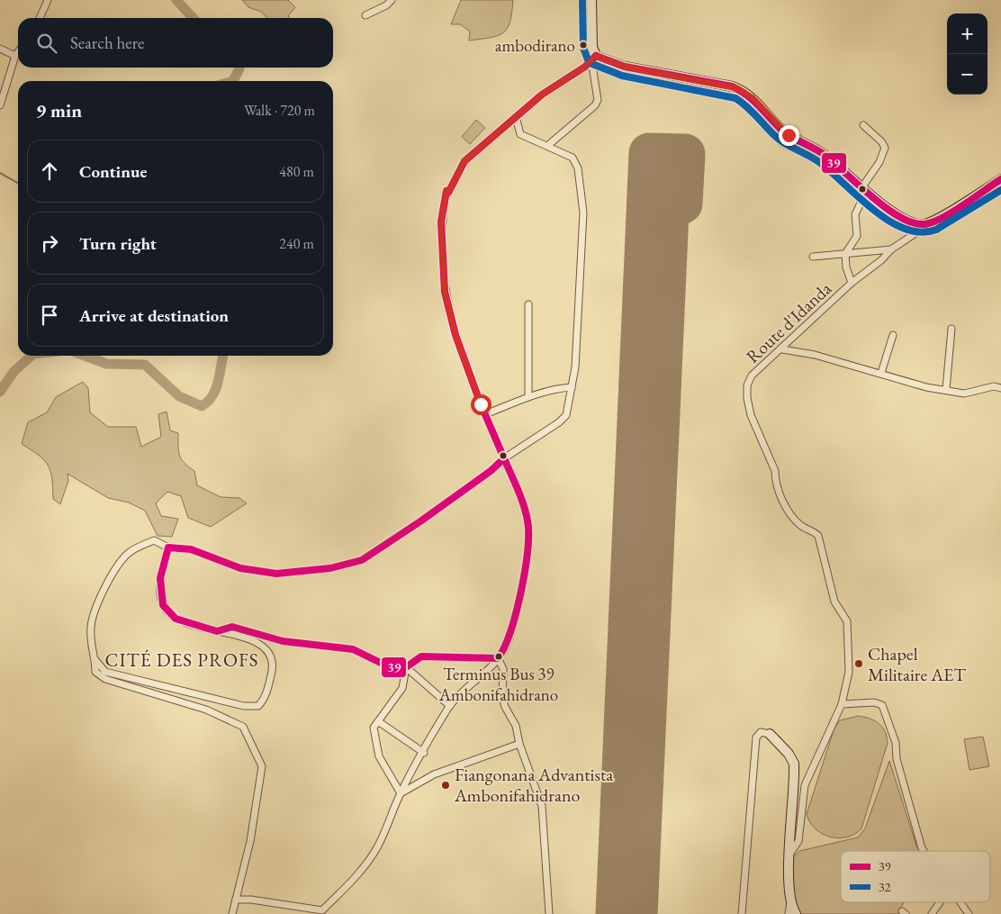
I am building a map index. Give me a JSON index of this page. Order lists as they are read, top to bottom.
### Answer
{
  "streets": {
    "street": ["Route d'Idanda"]
  },
  "districts": ["CITÉ DES PROFS"],
  "places": [
    "ambodirano",
    "Terminus Bus 39 Ambonifahidrano",
    "Chapel Militaire AET",
    "Fiangonana Advantista Ambonifahidrano"
  ],
  "lines": ["transit line 32", "transit line 39"],
  "legend": ["39", "32"],
  "page": {
    "map_buttons": ["+", "−"],
    "search": "Search here",
    "heading": ["9 min", "Walk · 720 m"],
    "list": [
      ["Continue", "480 m"],
      ["Turn right", "240 m"],
      "Arrive at destination"
    ]
  }
}
